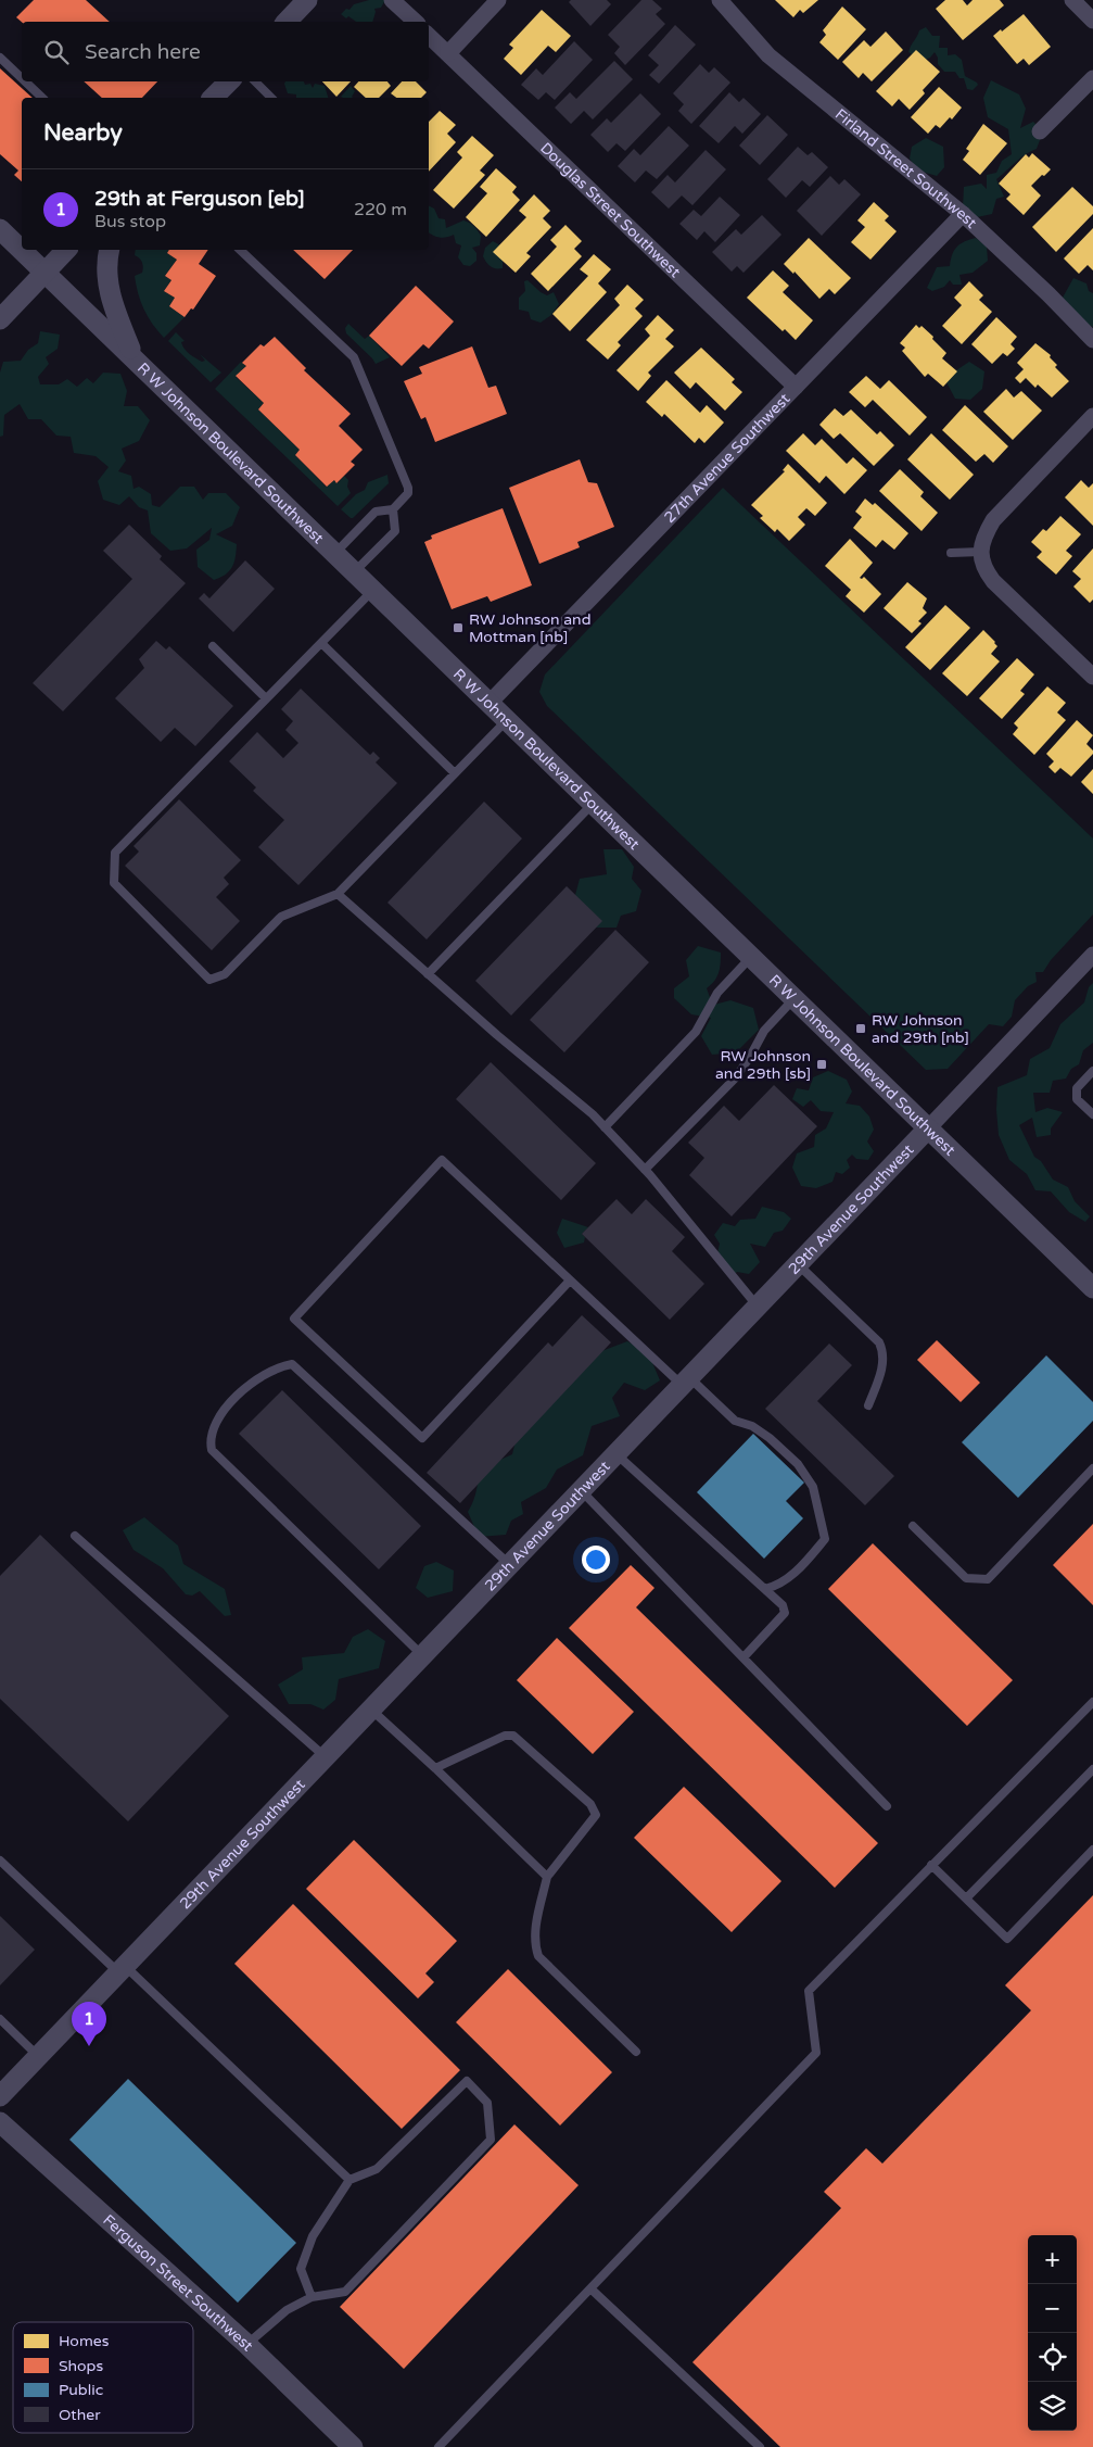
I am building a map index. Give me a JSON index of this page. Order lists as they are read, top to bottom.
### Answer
{
  "streets": {
    "street": [
      "Firland Street Southwest",
      "Douglas Street Southwest",
      "R W Johnson Boulevard Southwest",
      "27th Avenue Southwest",
      "29th Avenue Southwest",
      "Ferguson Street Southwest"
    ]
  },
  "crossings": [
    ["Firland Street Southwest", "27th Avenue Southwest"],
    ["Douglas Street Southwest", "27th Avenue Southwest"],
    ["R W Johnson Boulevard Southwest", "27th Avenue Southwest"],
    ["R W Johnson Boulevard Southwest", "29th Avenue Southwest"]
  ],
  "places": {
    "transit": ["RW Johnson and Mottman [nb]", "RW Johnson and 29th [nb]", "RW Johnson and 29th [sb]"]
  },
  "legend": [
    "Homes",
    "Shops",
    "Public",
    "Other"
  ],
  "page": {
    "search": "Search here",
    "heading": "Nearby",
    "list": [
      {
        "mark": "1",
        "name": "29th at Ferguson [eb]",
        "note": "Bus stop",
        "value": "220 m"
      }
    ],
    "pins": "1",
    "map_buttons": ["+", "−"]
  }
}
